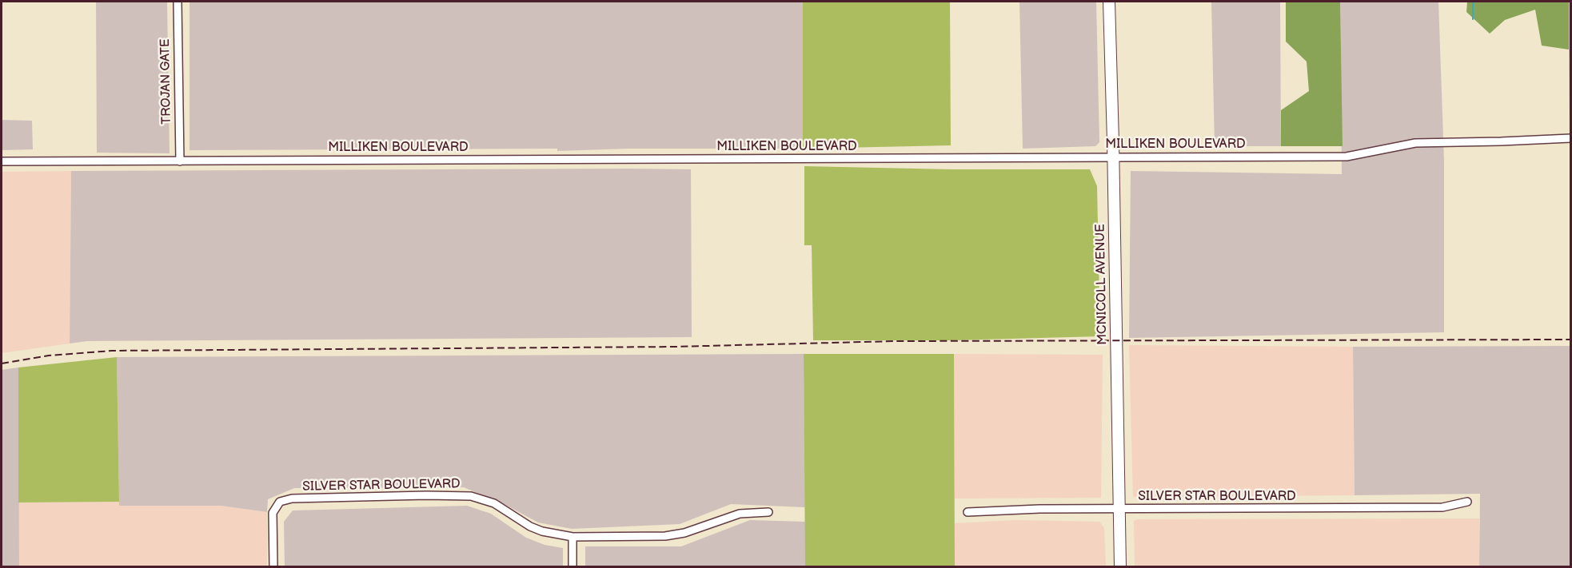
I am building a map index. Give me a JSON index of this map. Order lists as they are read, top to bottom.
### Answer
{
  "streets": {
    "main road": ["MCNICOLL AVENUE"],
    "street": ["TROJAN GATE", "MILLIKEN BOULEVARD", "SILVER STAR BOULEVARD"]
  },
  "crossings": [
    ["TROJAN GATE", "MILLIKEN BOULEVARD"],
    ["MILLIKEN BOULEVARD", "MCNICOLL AVENUE"],
    ["MCNICOLL AVENUE", "SILVER STAR BOULEVARD"]
  ]
}
